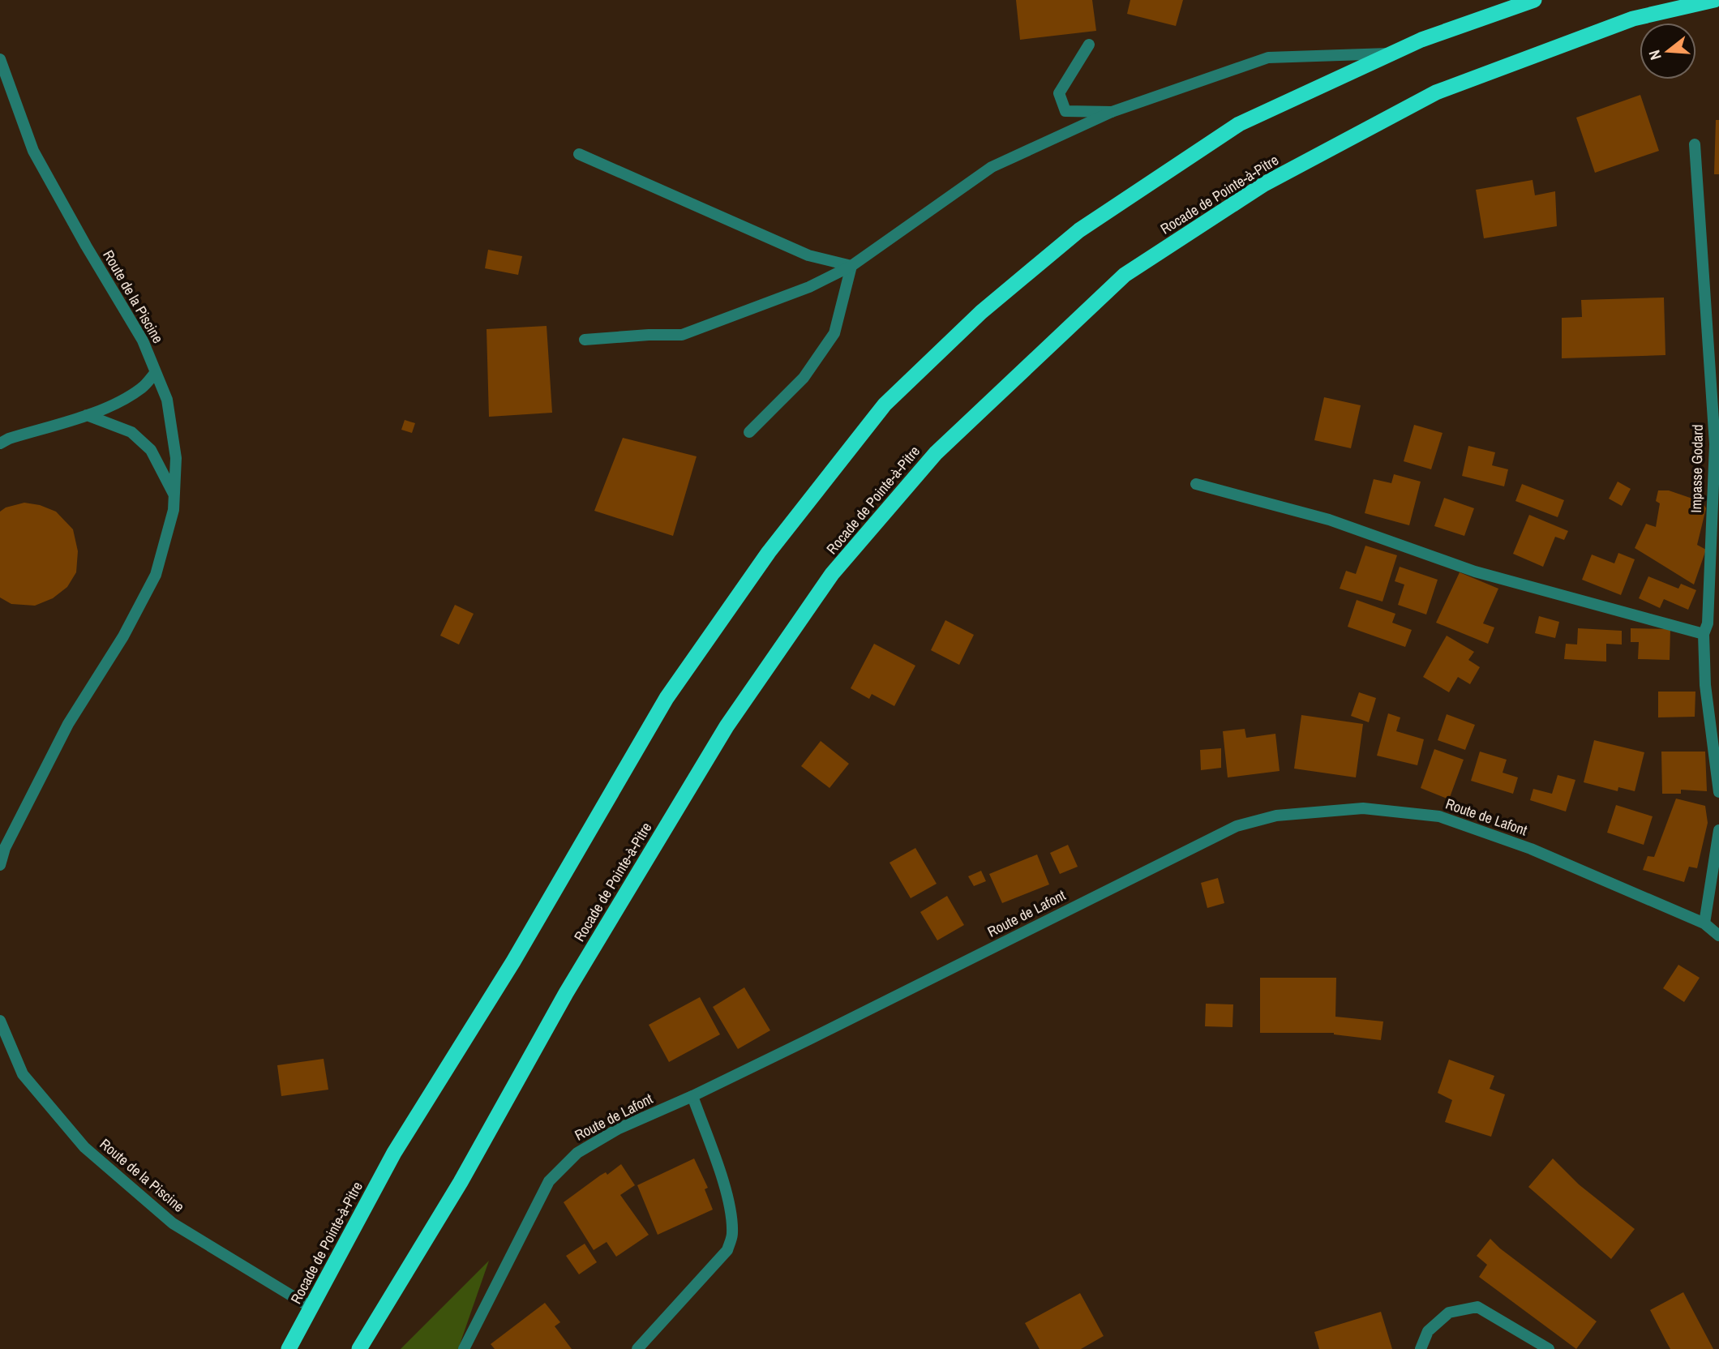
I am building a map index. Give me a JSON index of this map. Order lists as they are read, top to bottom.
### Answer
{
  "streets": {
    "highway": ["Rocade de Pointe-à-Pitre"],
    "street": ["Route de la Piscine", "Impasse Godard", "Route de Lafont"]
  },
  "crossings": [
    ["Rocade de Pointe-à-Pitre", "Route de la Piscine"]
  ],
  "north": "left"
}
